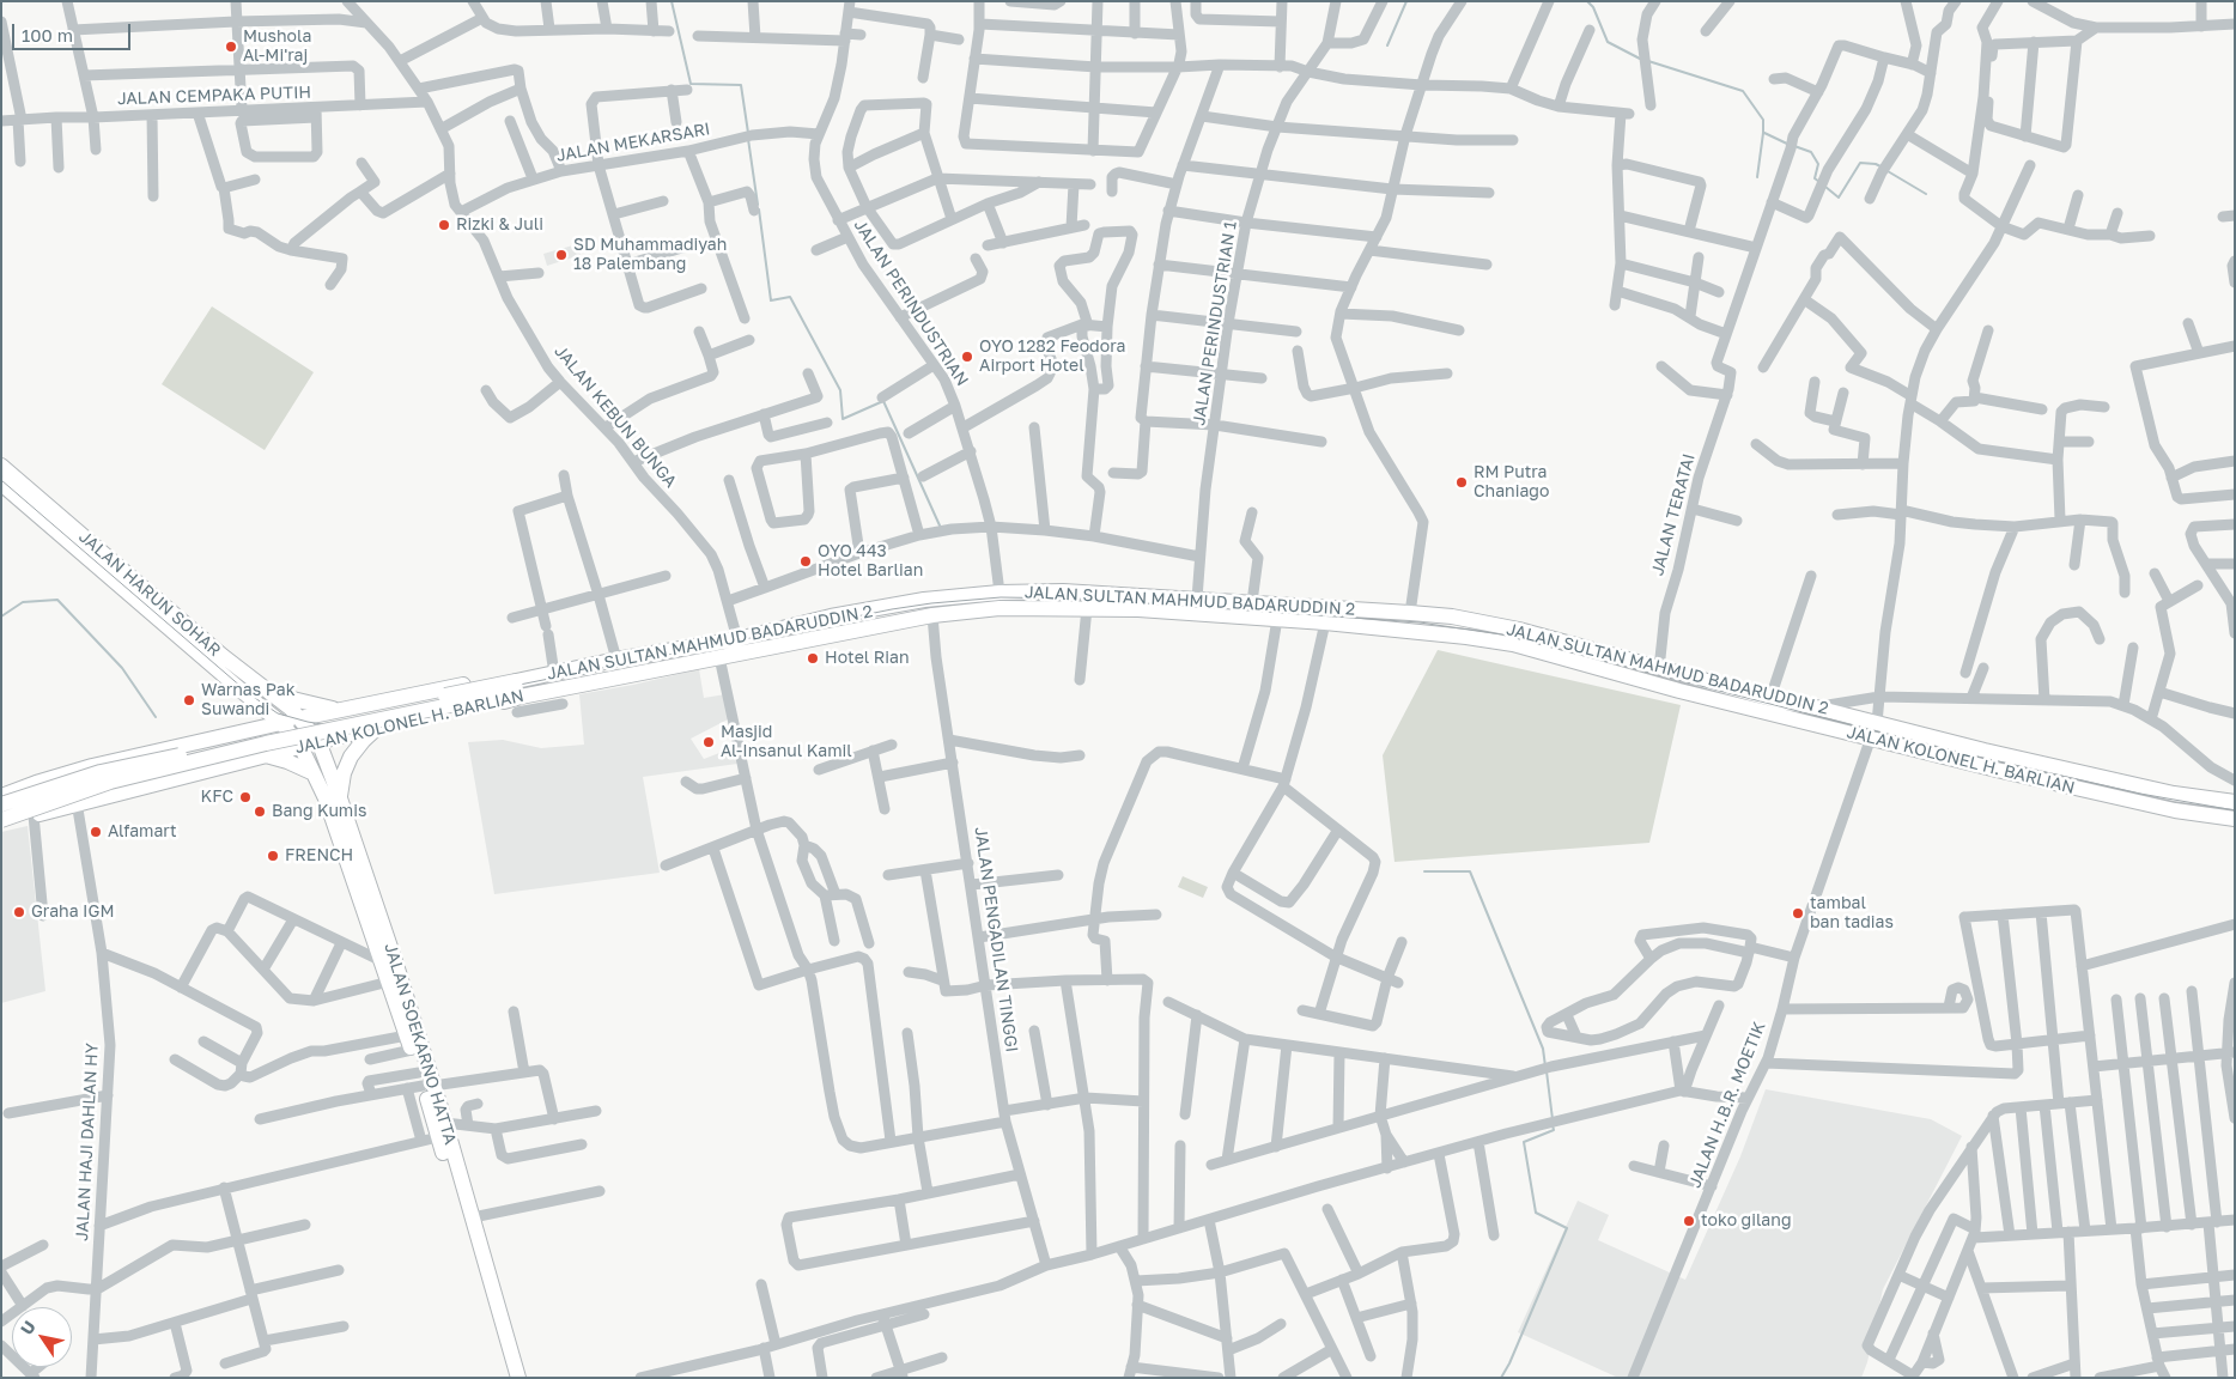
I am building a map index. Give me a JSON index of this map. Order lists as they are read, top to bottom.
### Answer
{
  "streets": {
    "highway": [
      "JALAN HARUN SOHAR",
      "JALAN SULTAN MAHMUD BADARUDDIN 2",
      "JALAN KOLONEL H. BARLIAN",
      "JALAN SOEKARNO HATTA"
    ],
    "street": [
      "JALAN CEMPAKA PUTIH",
      "JALAN MEKARSARI",
      "JALAN PERINDUSTRIAN",
      "JALAN PERINDUSTRIAN 1",
      "JALAN KEBUN BUNGA",
      "JALAN TERATAI",
      "JALAN PENGADILAN TINGGI",
      "JALAN H.B.R. MOETIK",
      "JALAN HAJI DAHLAN HY"
    ]
  },
  "crossings": [
    ["JALAN CEMPAKA PUTIH", "JALAN KEBUN BUNGA"],
    ["JALAN MEKARSARI", "JALAN PERINDUSTRIAN"],
    ["JALAN MEKARSARI", "JALAN KEBUN BUNGA"],
    ["JALAN PERINDUSTRIAN", "JALAN SULTAN MAHMUD BADARUDDIN 2"],
    ["JALAN PERINDUSTRIAN 1", "JALAN SULTAN MAHMUD BADARUDDIN 2"],
    ["JALAN KEBUN BUNGA", "JALAN SULTAN MAHMUD BADARUDDIN 2"],
    ["JALAN TERATAI", "JALAN SULTAN MAHMUD BADARUDDIN 2"],
    ["JALAN HARUN SOHAR", "JALAN KOLONEL H. BARLIAN"],
    ["JALAN HARUN SOHAR", "JALAN SOEKARNO HATTA"],
    ["JALAN SULTAN MAHMUD BADARUDDIN 2", "JALAN KOLONEL H. BARLIAN"],
    ["JALAN SULTAN MAHMUD BADARUDDIN 2", "JALAN H.B.R. MOETIK"],
    ["JALAN KOLONEL H. BARLIAN", "JALAN PENGADILAN TINGGI"],
    ["JALAN KOLONEL H. BARLIAN", "JALAN SOEKARNO HATTA"],
    ["JALAN KOLONEL H. BARLIAN", "JALAN H.B.R. MOETIK"],
    ["JALAN KOLONEL H. BARLIAN", "JALAN HAJI DAHLAN HY"]
  ],
  "places": [
    "Mushola Al-Mi'raj",
    "Rizki & Juli",
    "SD Muhammadiyah 18 Palembang",
    "OYO 1282 Feodora Airport Hotel",
    "RM Putra Chaniago",
    "OYO 443 Hotel Barlian",
    "Hotel Rian",
    "Warnas Pak Suwandi",
    "Masjid Al-Insanul Kamil",
    "KFC",
    "Bang Kumis",
    "Alfamart",
    "FRENCH",
    "Graha IGM",
    "tambal ban tadias",
    "toko gilang"
  ],
  "scale_bar": "100 m",
  "north": "top left"
}
